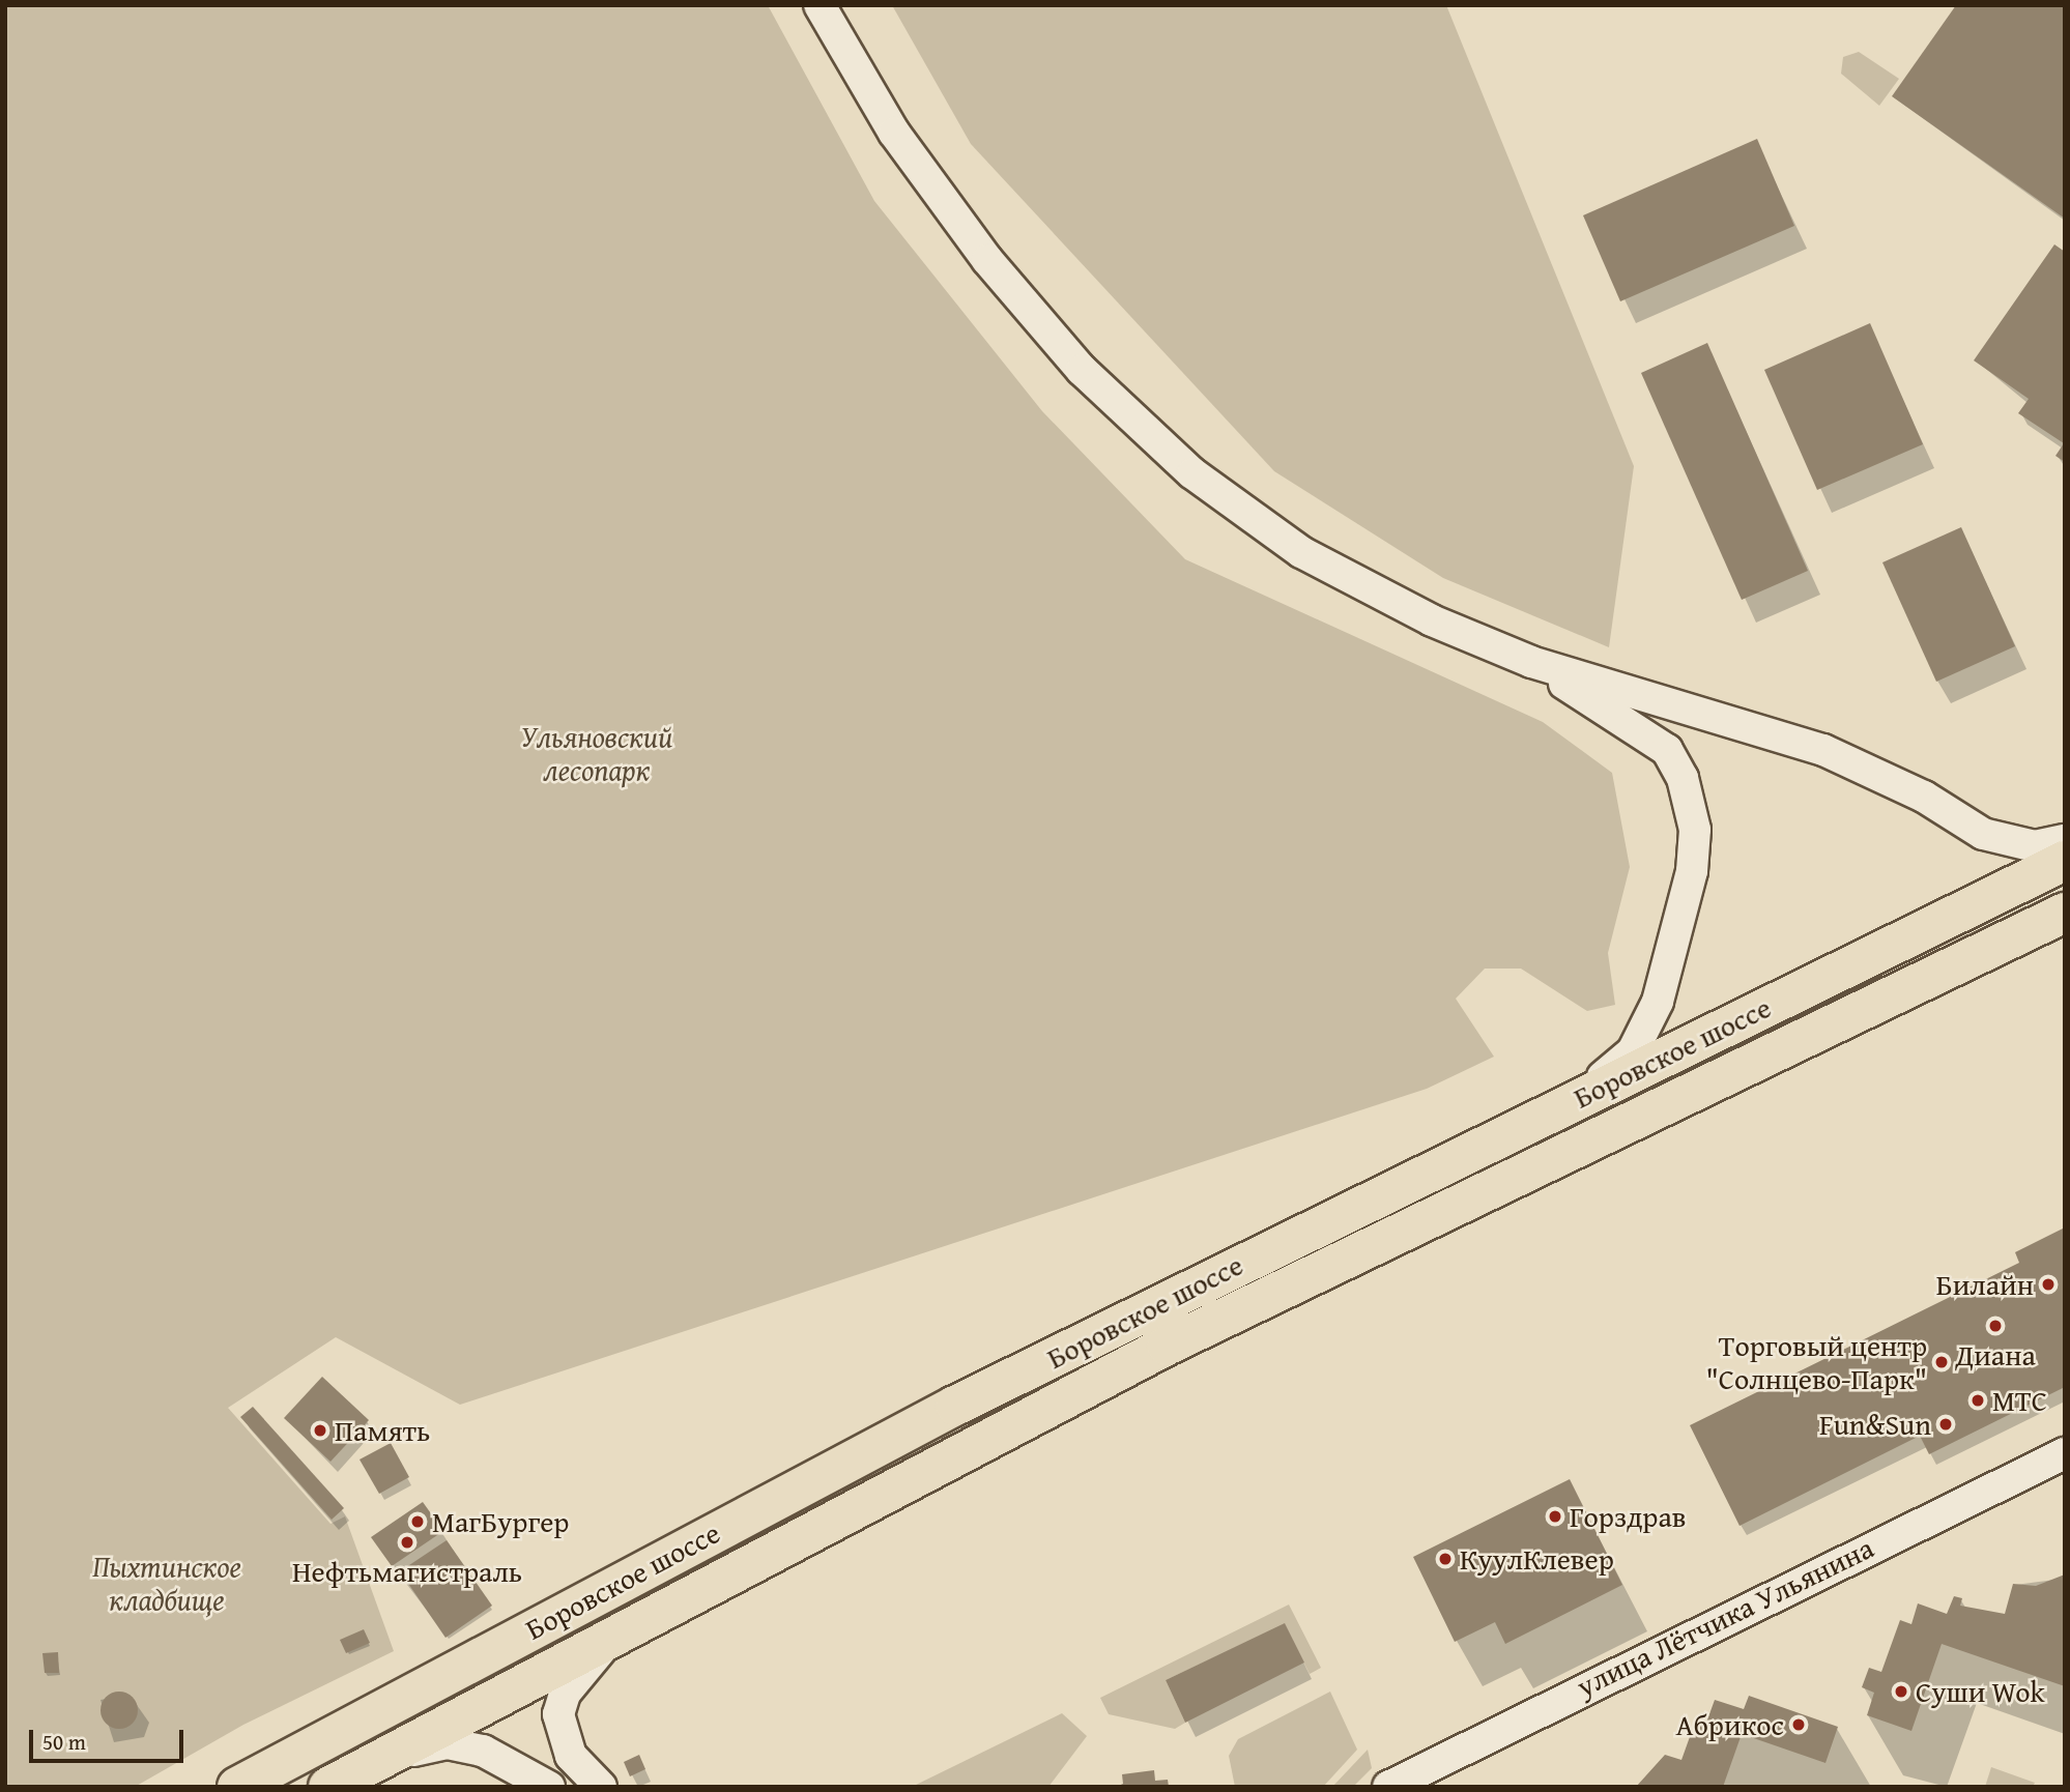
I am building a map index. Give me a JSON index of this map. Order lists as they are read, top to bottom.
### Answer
{
  "streets": {
    "main road": ["Боровское шоссе"],
    "street": ["улица Лётчика Ульянина"]
  },
  "parks": ["Ульяновский лесопарк", "Пыхтинское кладбище"],
  "places": [
    "Билайн",
    "Диана",
    "Торговый центр \"Солнцево-Парк\"",
    "МТС",
    "Fun&Sun",
    "Память",
    "Горздрав",
    "МагБургер",
    "Нефтьмагистраль",
    "КуулКлевер",
    "Суши Wok",
    "Абрикос"
  ],
  "scale_bar": "50 m"
}
